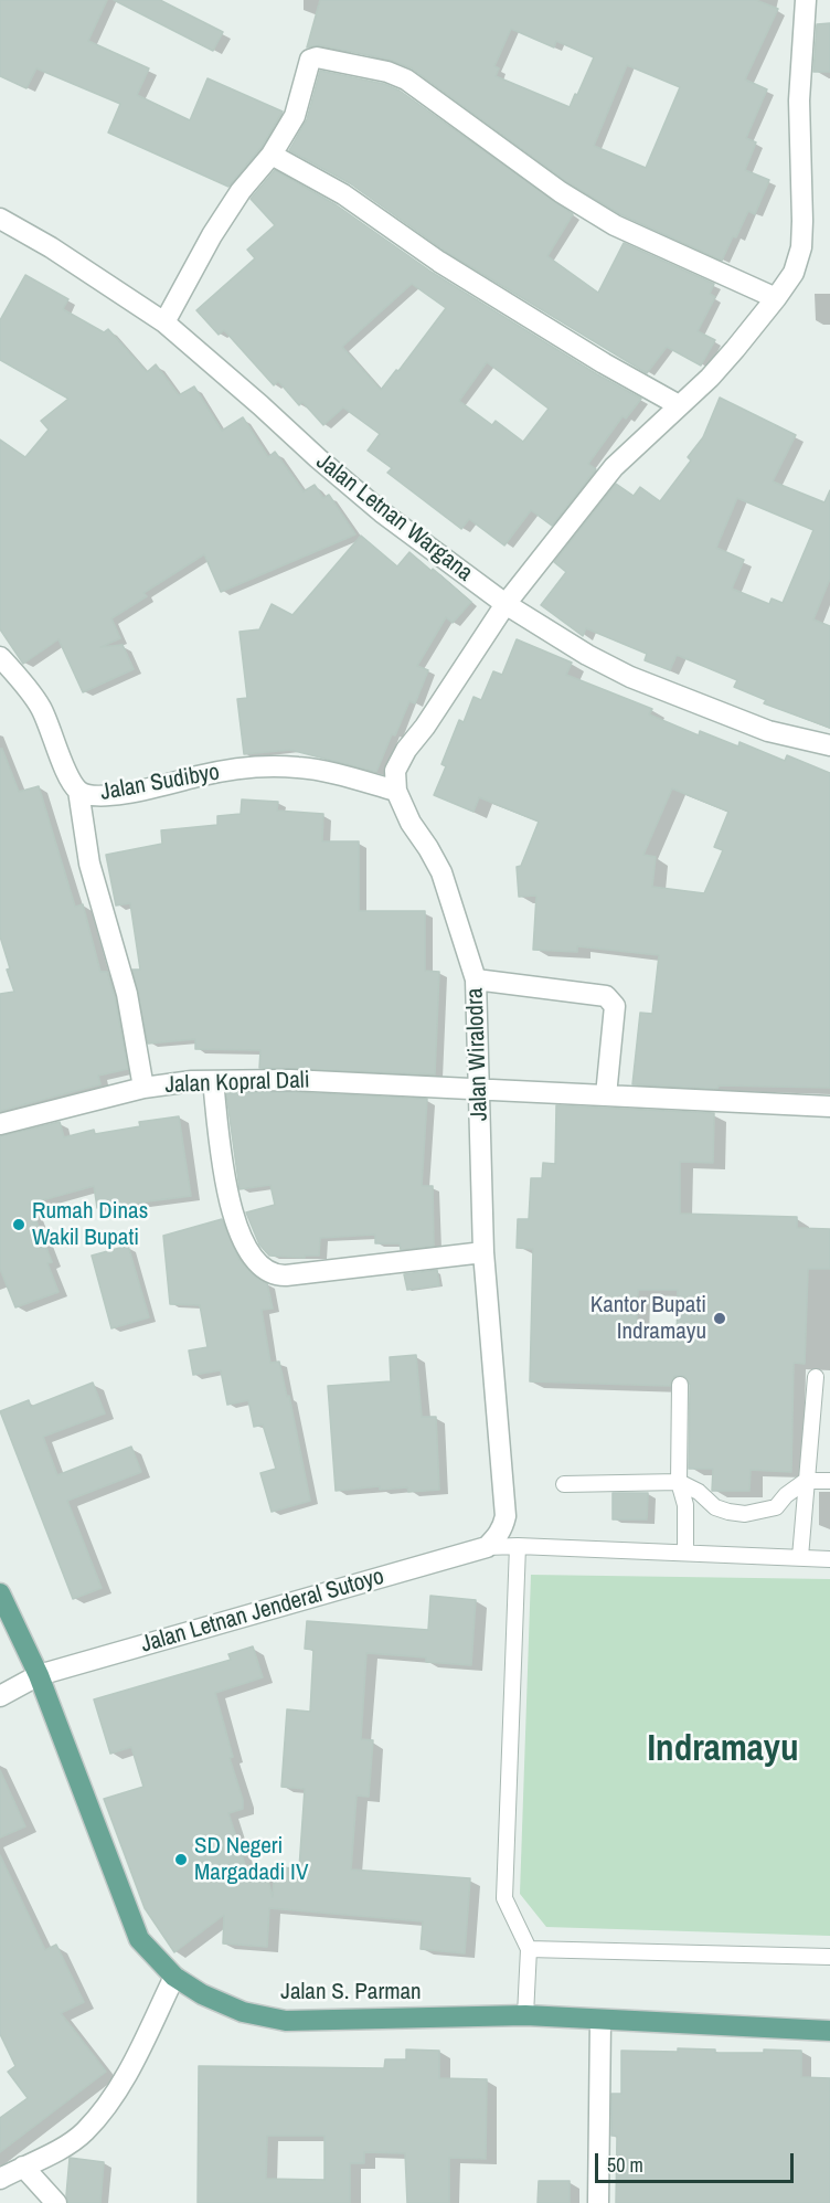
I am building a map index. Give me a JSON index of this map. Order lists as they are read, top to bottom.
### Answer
{
  "streets": {
    "main road": ["Jalan S. Parman"],
    "street": [
      "Jalan Letnan Wargana",
      "Jalan Sudibyo",
      "Jalan Wiralodra",
      "Jalan Kopral Dali",
      "Jalan Letnan Jenderal Sutoyo"
    ]
  },
  "crossings": [
    ["Jalan Sudibyo", "Jalan Wiralodra"],
    ["Jalan Wiralodra", "Jalan Kopral Dali"],
    ["Jalan Wiralodra", "Jalan Letnan Jenderal Sutoyo"],
    ["Jalan Letnan Jenderal Sutoyo", "Jalan S. Parman"]
  ],
  "districts": ["Indramayu"],
  "places": ["Rumah Dinas Wakil Bupati", "Kantor Bupati Indramayu", "SD Negeri Margadadi IV"],
  "scale_bar": "50 m"
}
